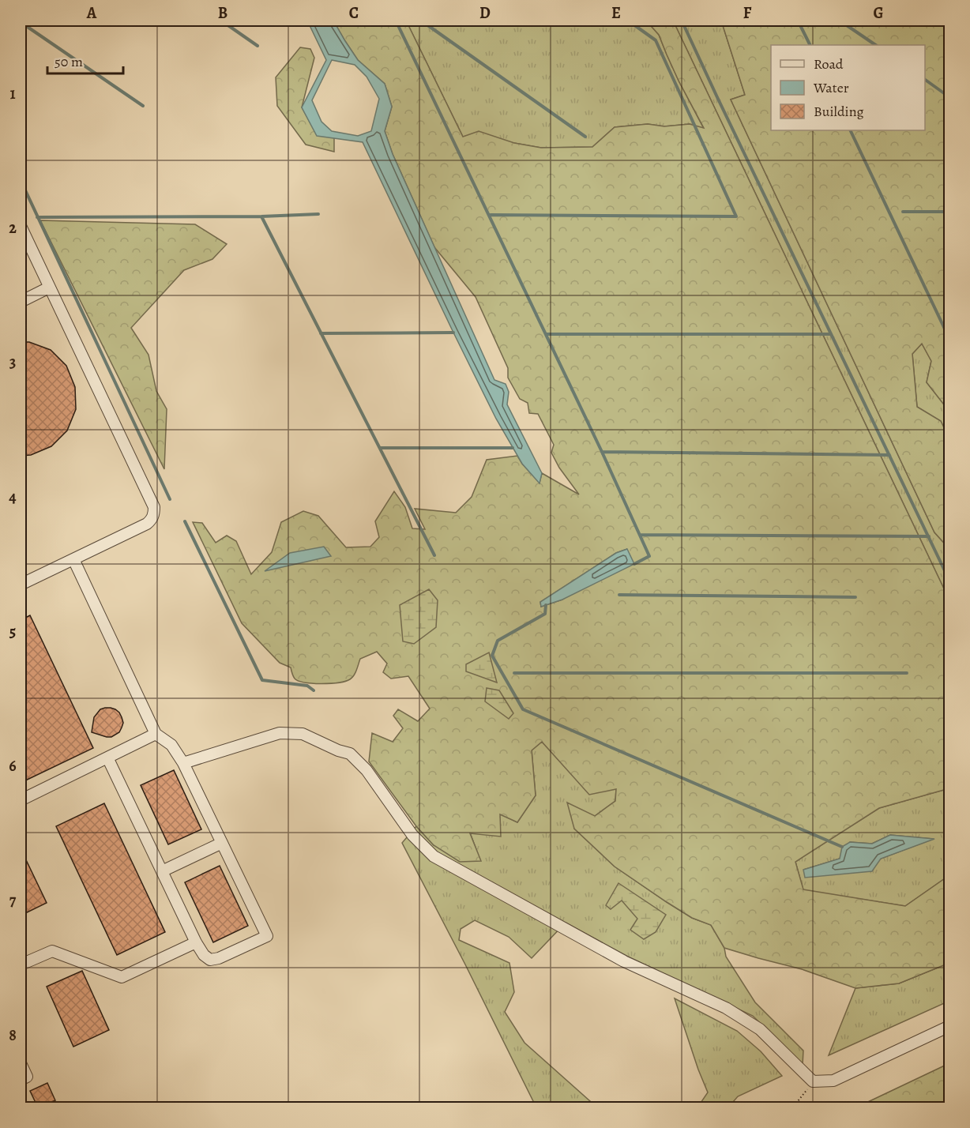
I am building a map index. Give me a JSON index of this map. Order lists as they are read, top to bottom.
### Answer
{
  "legend": ["Road", "Water", "Building"],
  "scale_bar": "50 m",
  "grid": {
    "columns": [
      "A",
      "B",
      "C",
      "D",
      "E",
      "F",
      "G"
    ],
    "rows": [
      "1",
      "2",
      "3",
      "4",
      "5",
      "6",
      "7",
      "8"
    ]
  }
}
